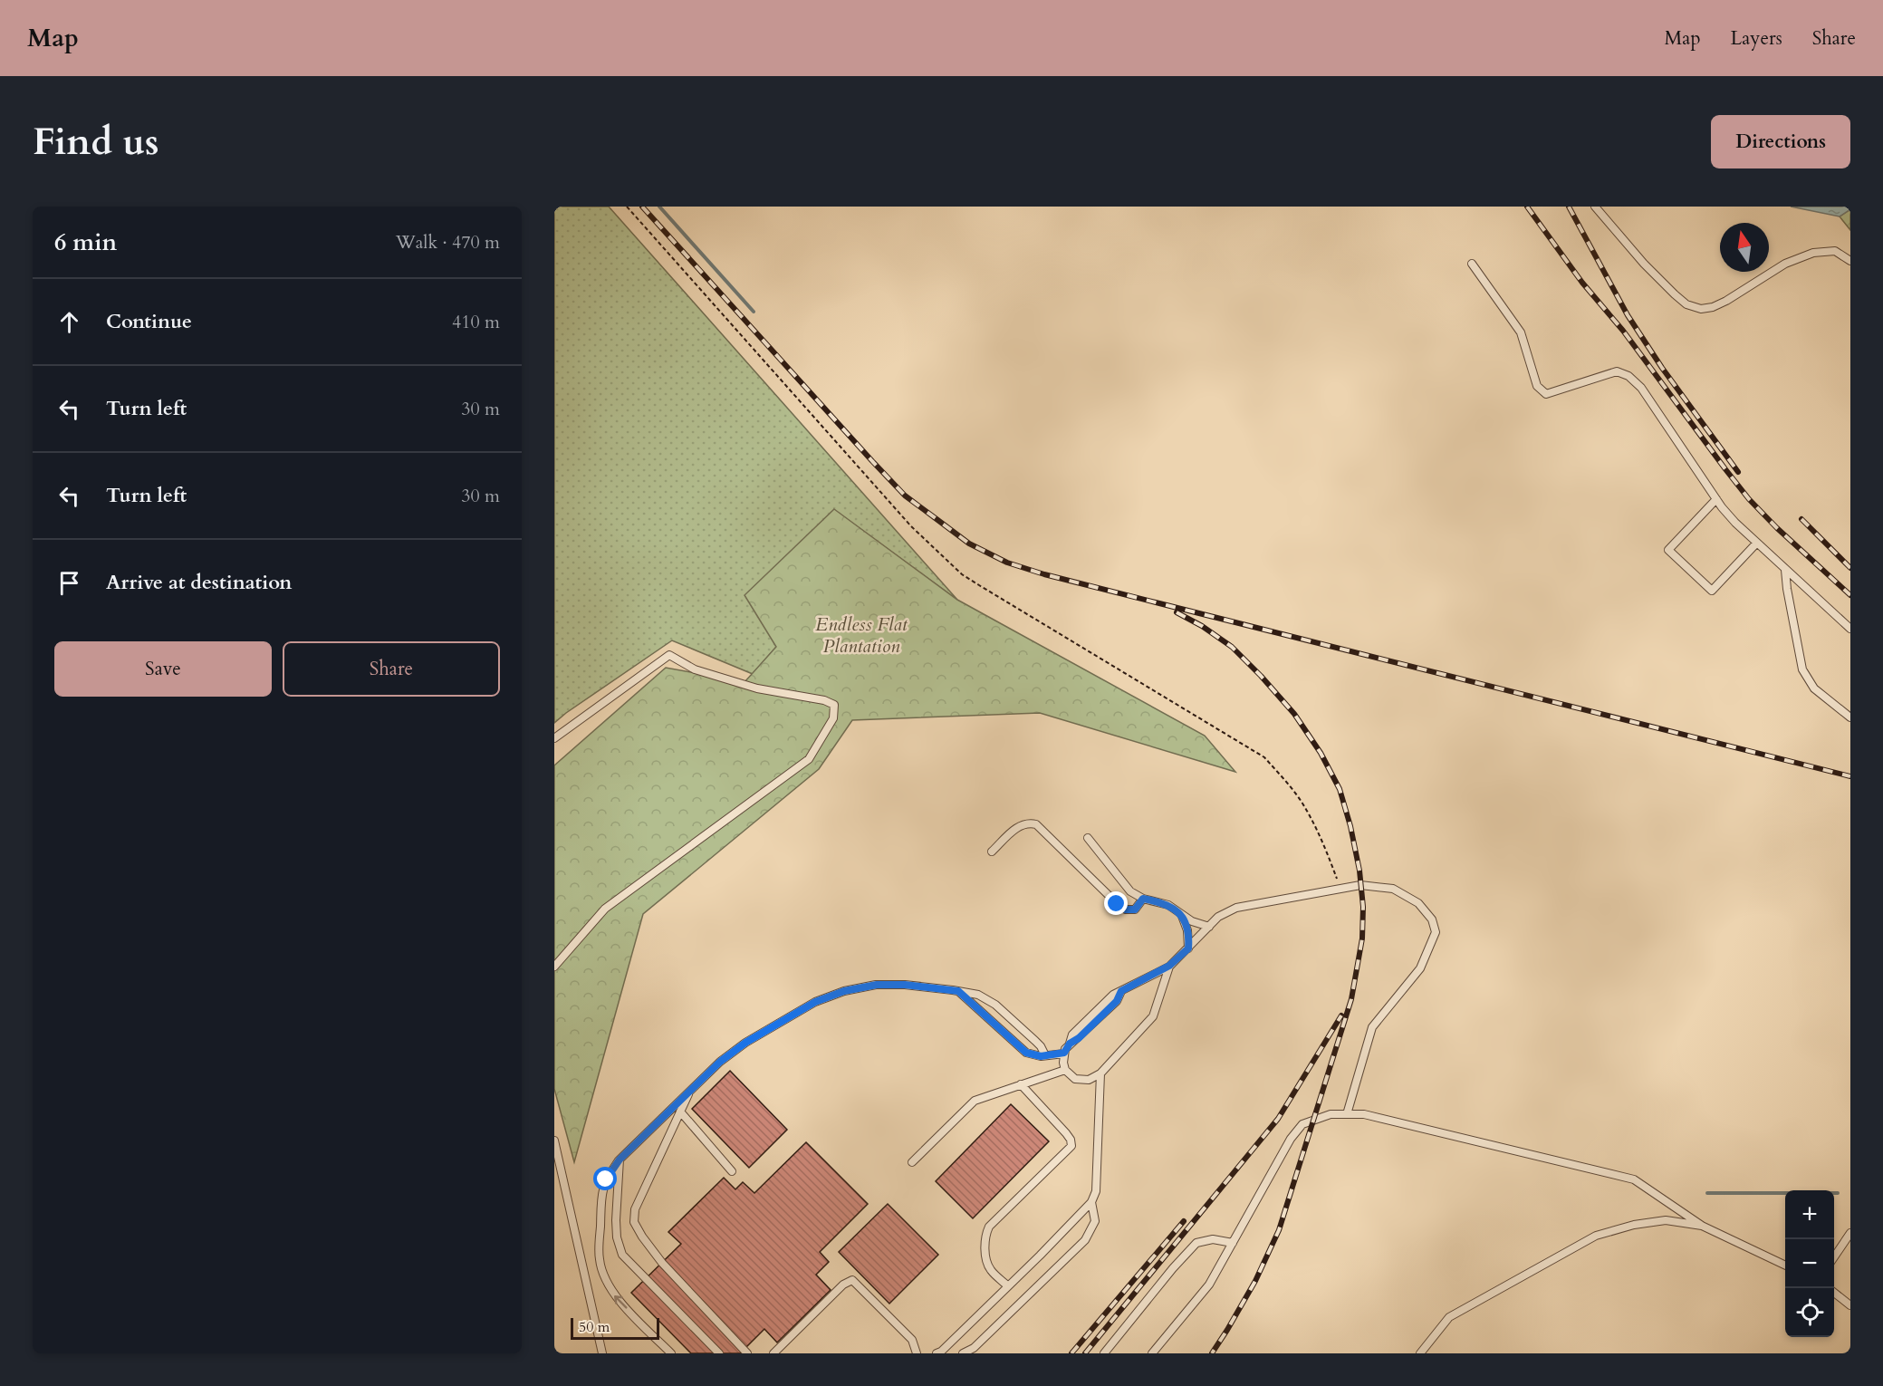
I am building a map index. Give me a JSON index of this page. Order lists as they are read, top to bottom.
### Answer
{
  "parks": ["Endless Flat Plantation"],
  "scale_bar": "50 m",
  "north": "top",
  "page": {
    "header": "Map",
    "nav": ["Map", "Layers", "Share"],
    "buttons": [
      "Directions",
      ["Save", "Share"]
    ],
    "title": "Find us",
    "heading": ["6 min", "Walk · 470 m"],
    "list": [
      ["Continue", "410 m"],
      ["Turn left", "30 m"],
      ["Turn left", "30 m"],
      "Arrive at destination"
    ],
    "map_buttons": ["+", "−"],
    "scale": "50 m"
  }
}
